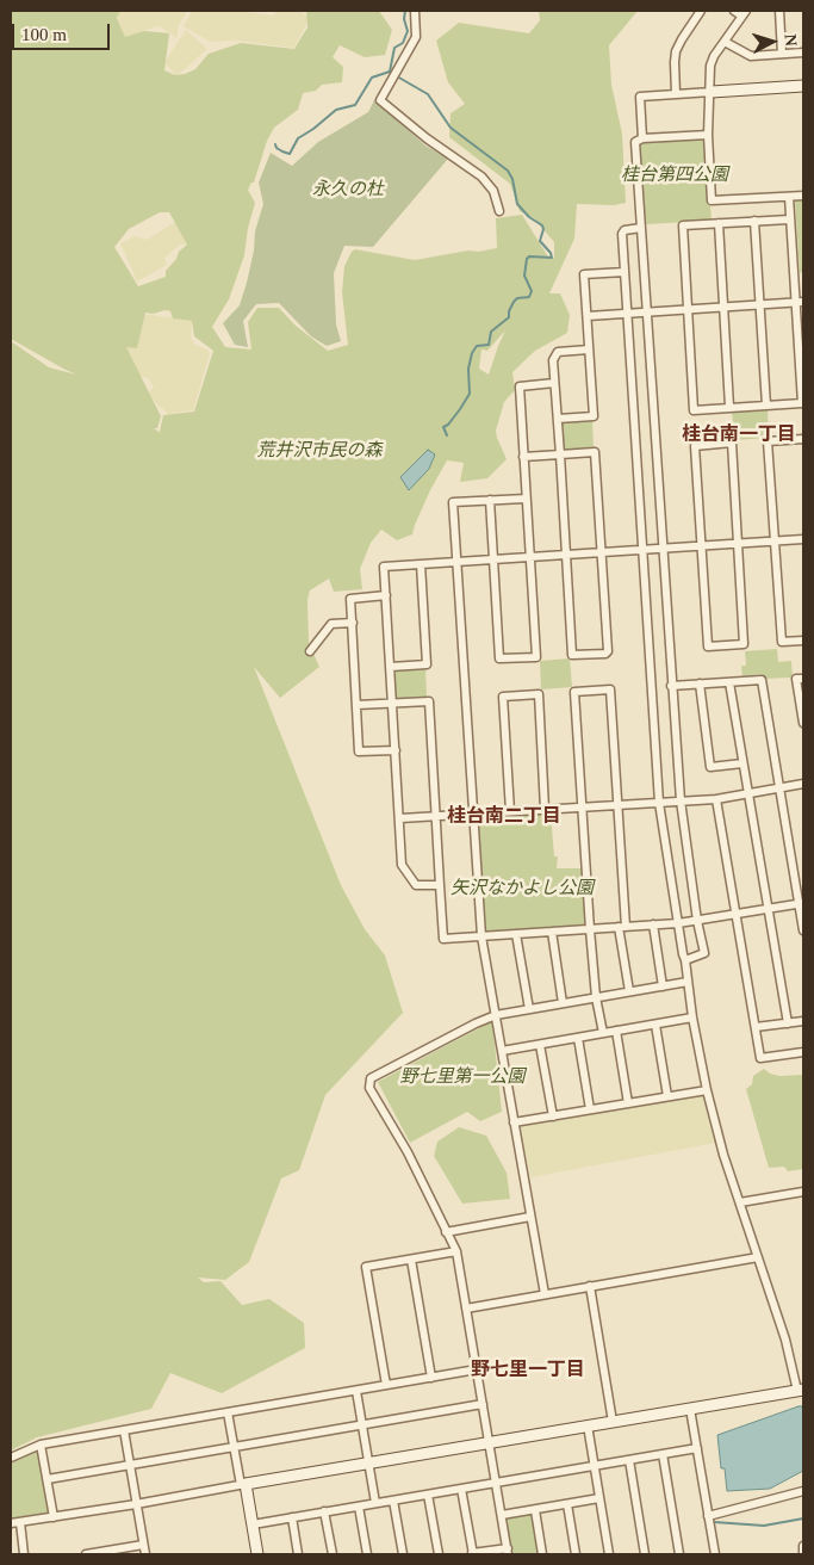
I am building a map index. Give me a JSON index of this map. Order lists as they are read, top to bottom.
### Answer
{
  "districts": ["桂台南一丁目", "桂台南二丁目", "野七里一丁目"],
  "parks": [
    "桂台第四公園",
    "永久の杜",
    "荒井沢市民の森",
    "矢沢なかよし公園",
    "野七里第一公園"
  ],
  "scale_bar": "100 m",
  "north": "right"
}
